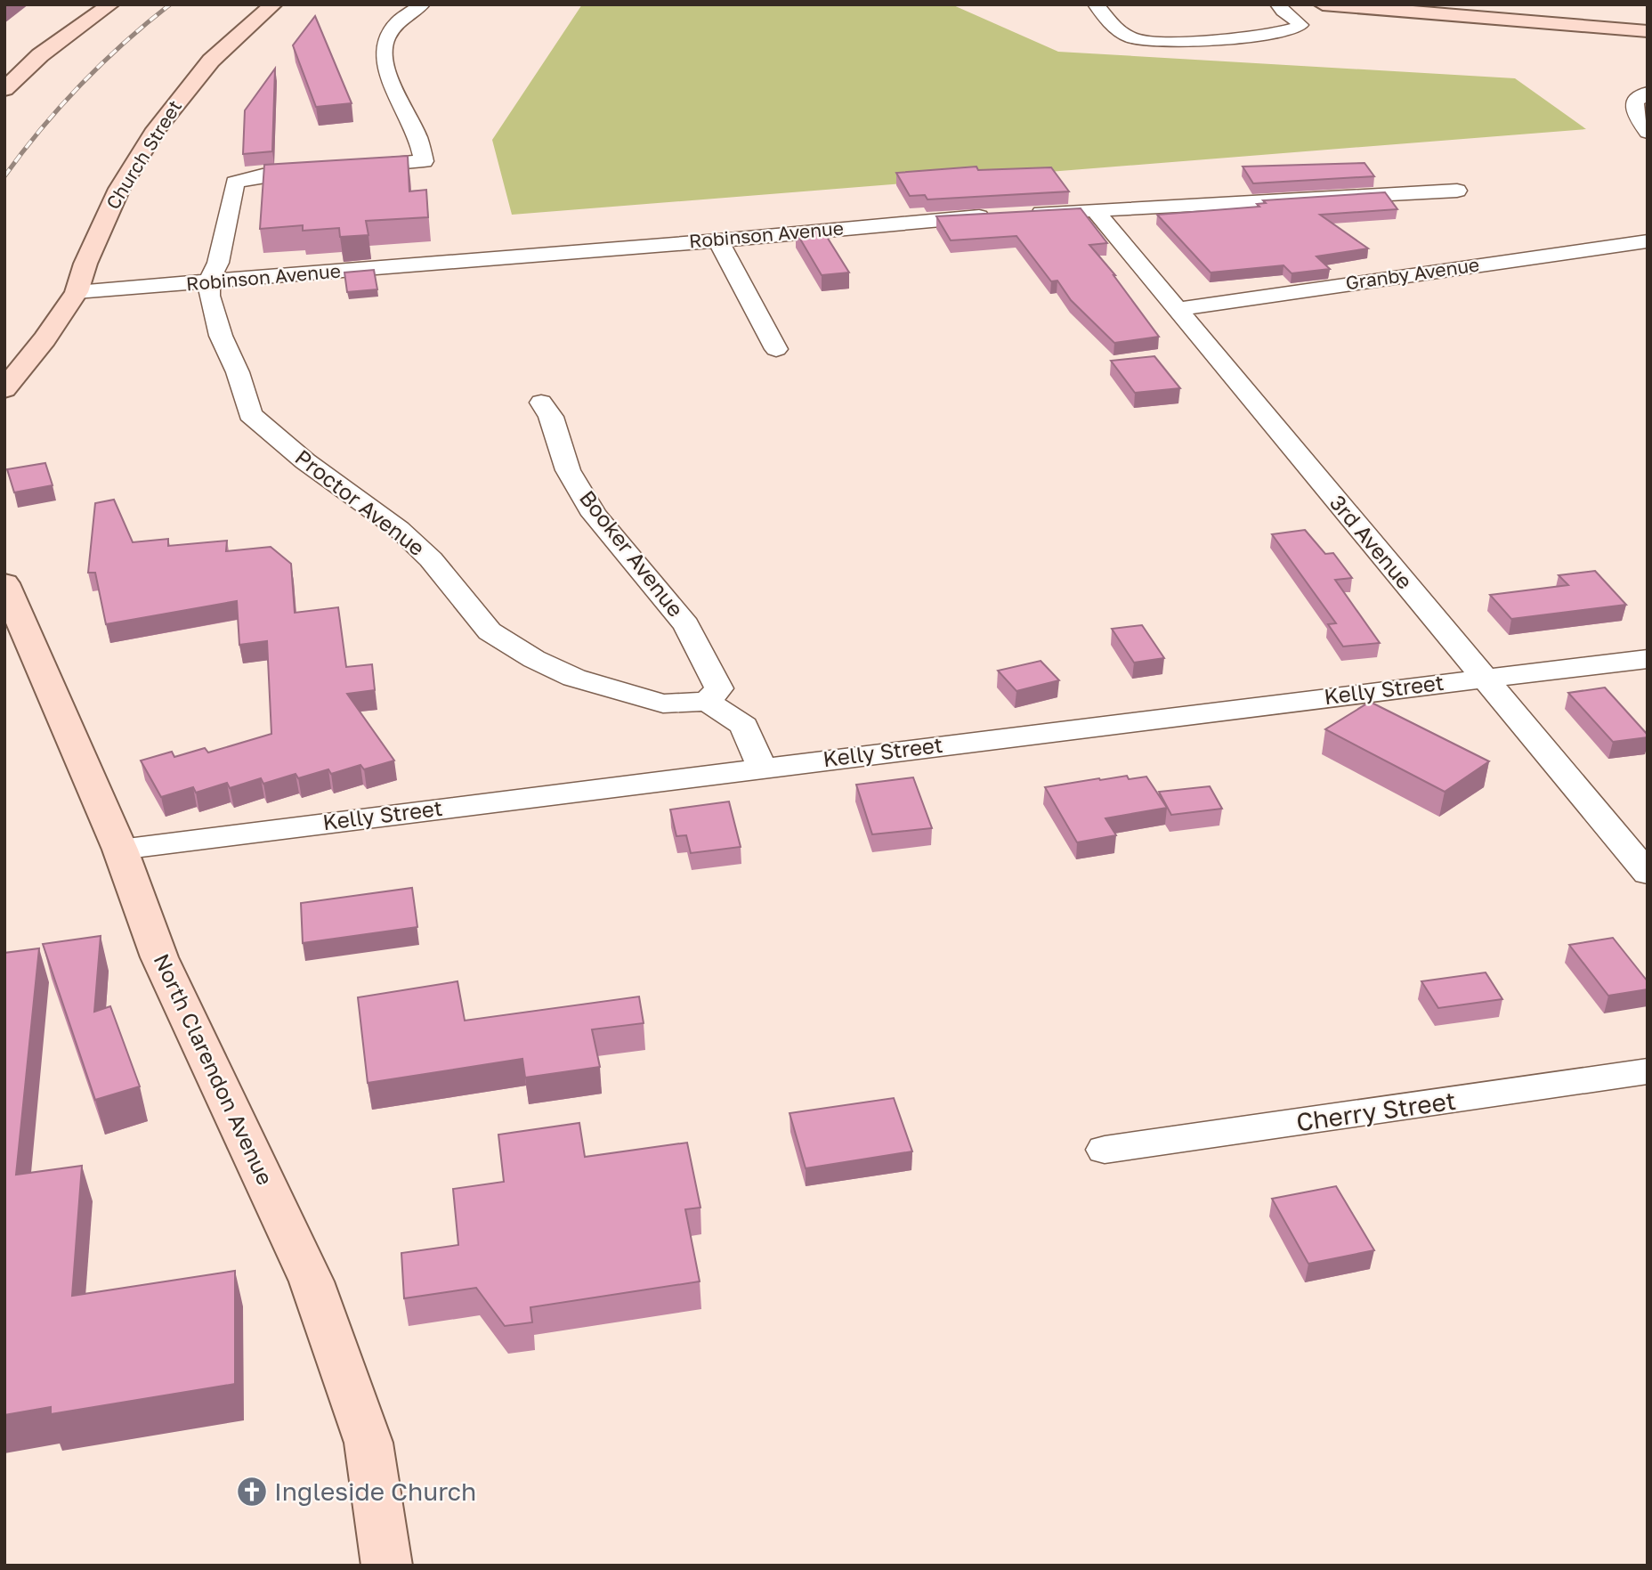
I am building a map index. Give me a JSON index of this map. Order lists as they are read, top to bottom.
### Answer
{
  "streets": {
    "street": [
      "Church Street",
      "Robinson Avenue",
      "Granby Avenue",
      "Proctor Avenue",
      "3rd Avenue",
      "Booker Avenue",
      "Kelly Street",
      "North Clarendon Avenue",
      "Cherry Street"
    ]
  },
  "crossings": [
    ["Church Street", "Robinson Avenue"],
    ["Robinson Avenue", "Proctor Avenue"],
    ["Granby Avenue", "3rd Avenue"],
    ["Proctor Avenue", "Booker Avenue"],
    ["3rd Avenue", "Kelly Street"],
    ["Kelly Street", "North Clarendon Avenue"]
  ],
  "places": {
    "church": ["Ingleside Church"]
  }
}
